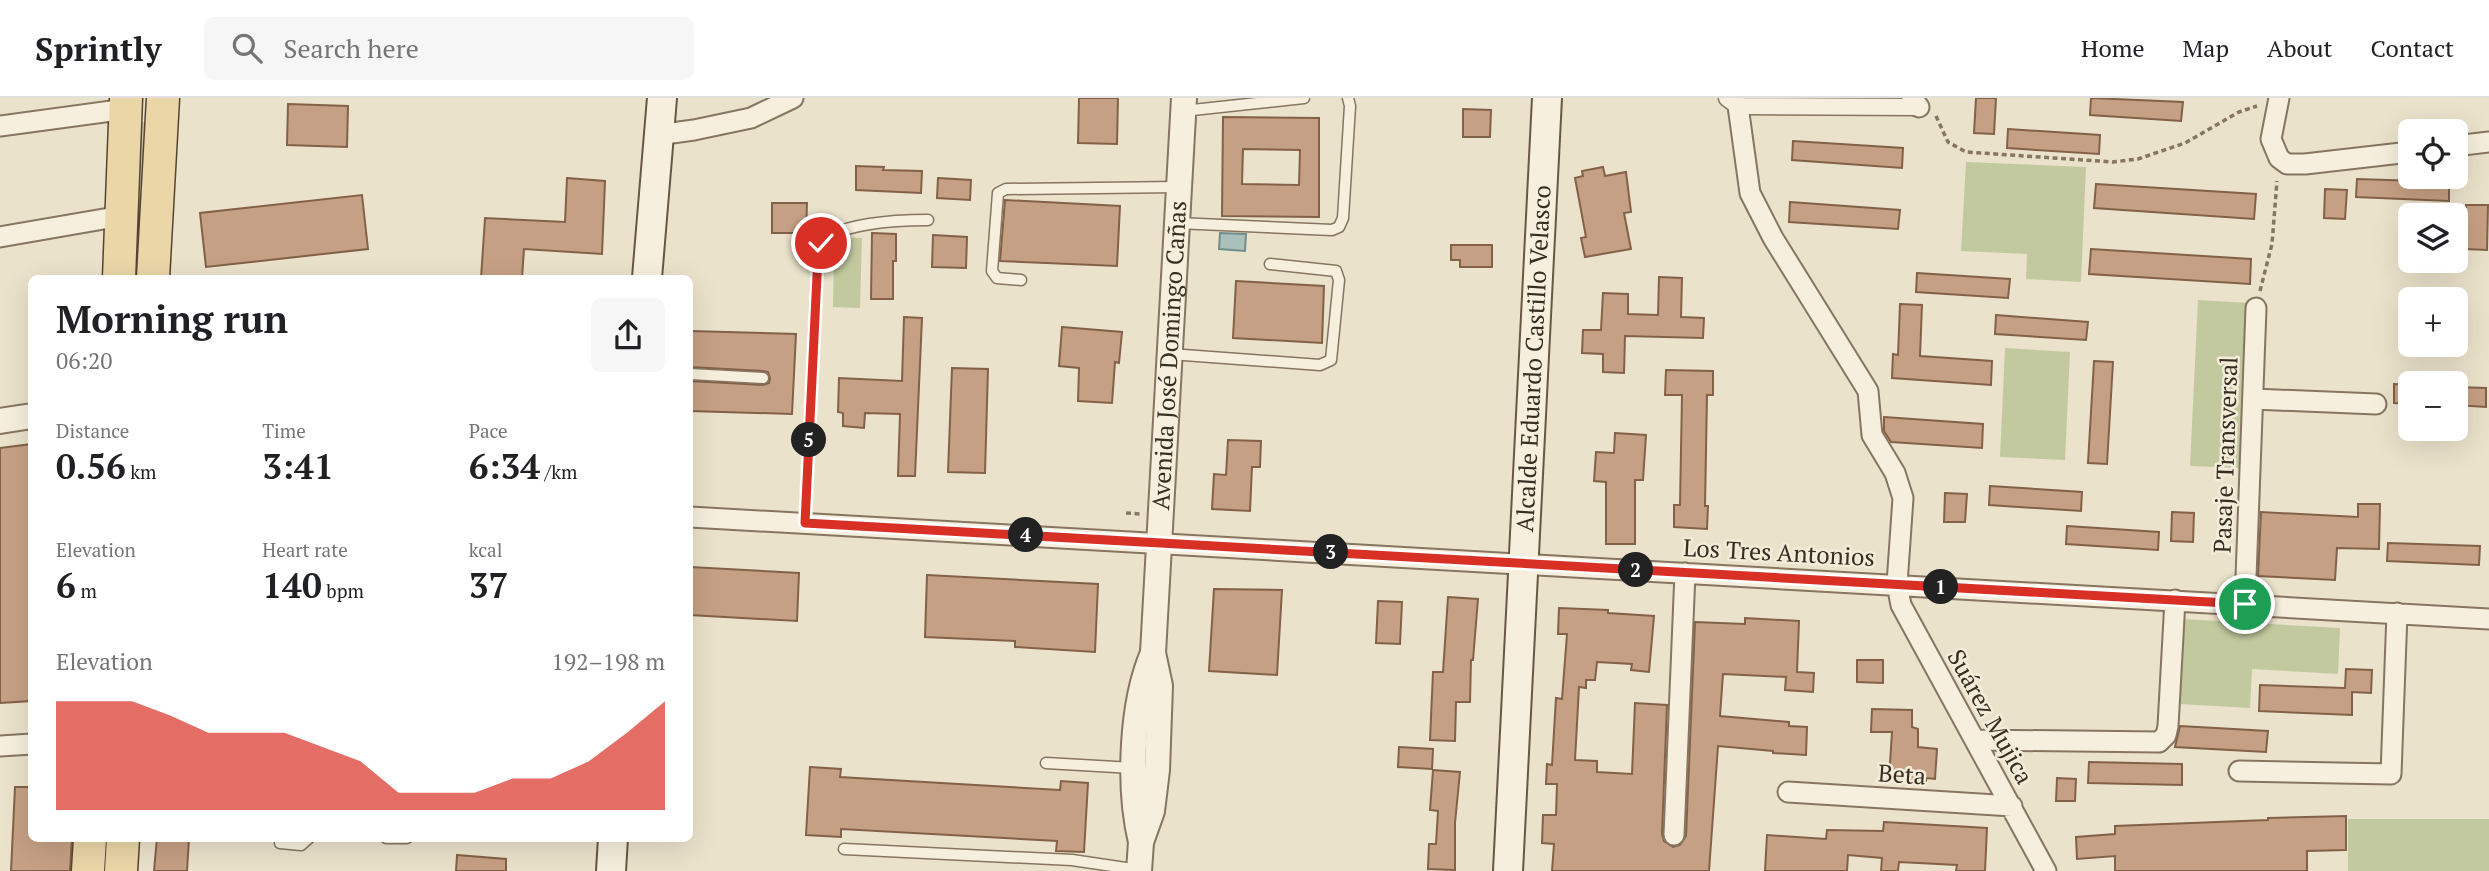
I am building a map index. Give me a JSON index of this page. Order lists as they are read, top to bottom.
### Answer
{
  "streets": {
    "main road": ["Alcalde Eduardo Castillo Velasco"],
    "street": [
      "Avenida José Domingo Cañas",
      "Pasaje Transversal",
      "Los Tres Antonios",
      "Suárez Mujica",
      "Beta"
    ]
  },
  "crossings": [
    ["Avenida José Domingo Cañas", "Los Tres Antonios"],
    ["Alcalde Eduardo Castillo Velasco", "Los Tres Antonios"],
    ["Pasaje Transversal", "Los Tres Antonios"],
    ["Los Tres Antonios", "Suárez Mujica"],
    ["Suárez Mujica", "Beta"]
  ],
  "page": {
    "header": "Sprintly",
    "search": "Search here",
    "nav": [
      "Home",
      "Map",
      "About",
      "Contact"
    ],
    "map_buttons": ["+", "−"],
    "heading": ["Morning run", "06:20"],
    "stats": [
      ["Distance", "0.56 km"],
      ["Time", "3:41"],
      ["Pace", "6:34 /km"],
      ["Elevation", "6 m"],
      ["Heart rate", "140 bpm"],
      ["kcal", "37"]
    ],
    "pins": [
      "5",
      "4",
      "3",
      "2",
      "1"
    ],
    "chart": ["Elevation", "192–198 m"]
  }
}
